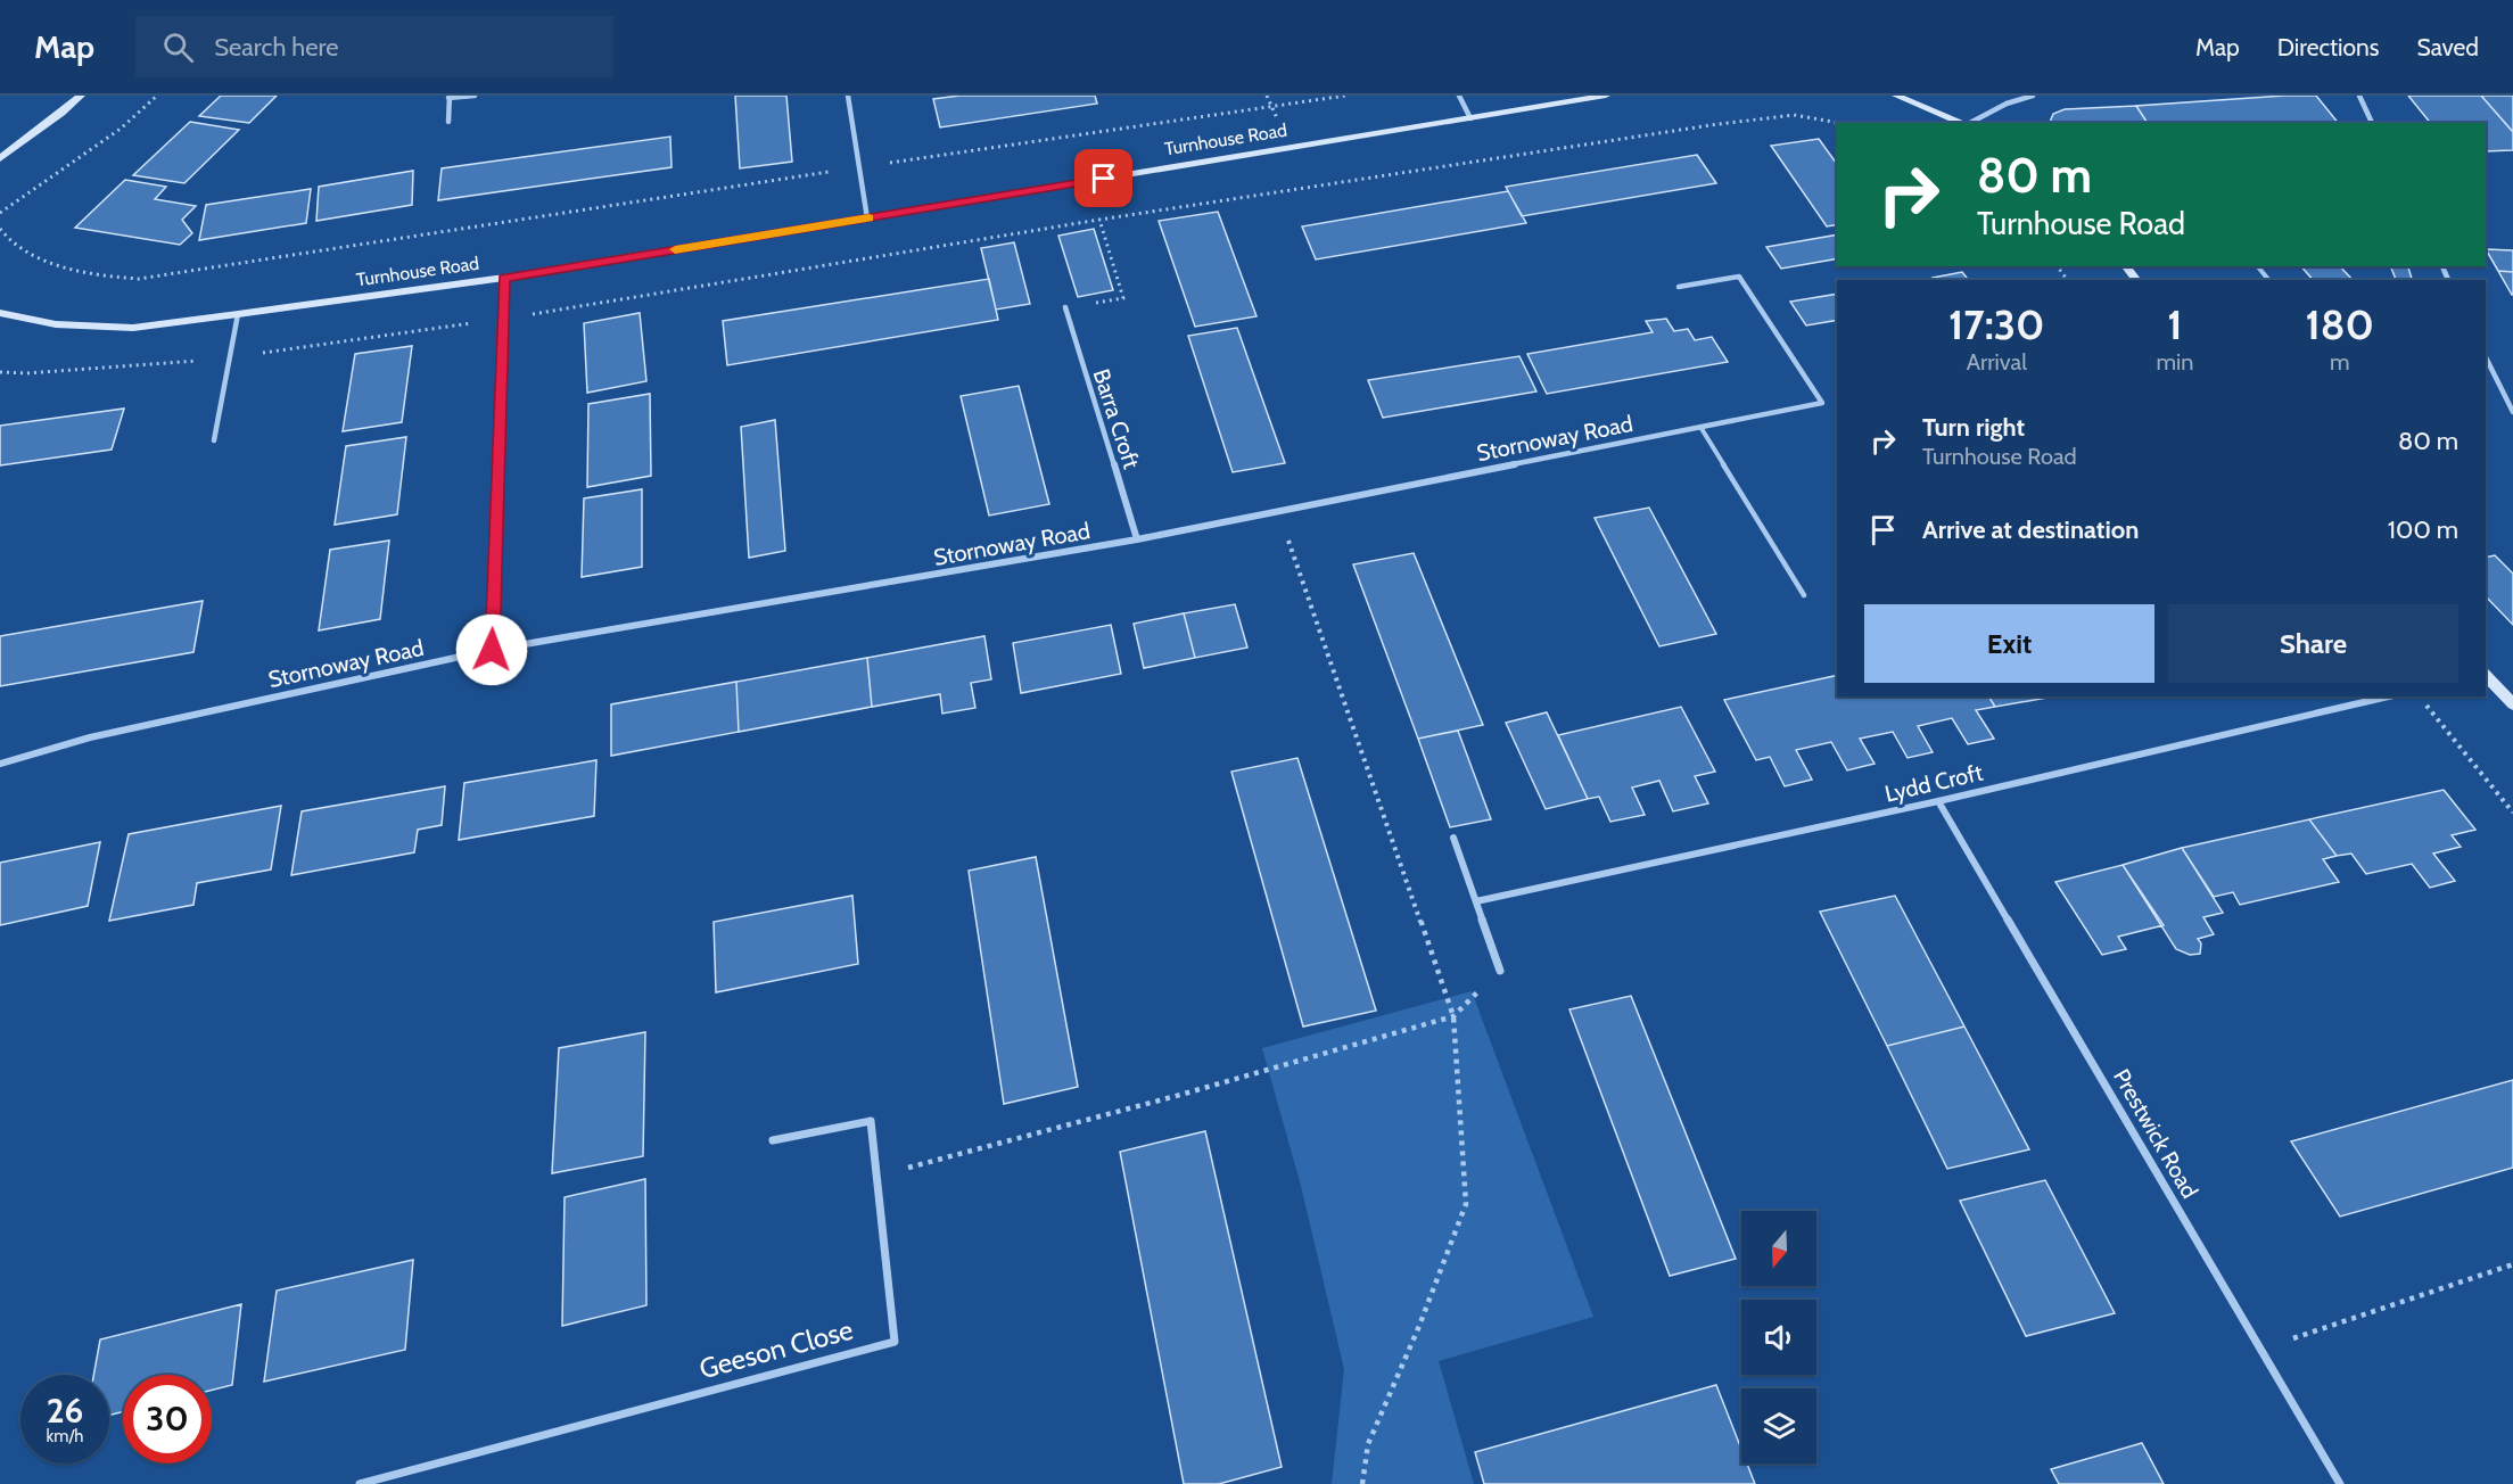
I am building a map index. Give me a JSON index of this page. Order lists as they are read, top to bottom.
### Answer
{
  "streets": {
    "street": [
      "Turnhouse Road",
      "Barra Croft",
      "Stornoway Road",
      "Lydd Croft",
      "Prestwick Road",
      "Geeson Close"
    ]
  },
  "crossings": [
    ["Barra Croft", "Stornoway Road"],
    ["Lydd Croft", "Prestwick Road"]
  ],
  "north": "bottom",
  "page": {
    "header": "Map",
    "search": "Search here",
    "nav": ["Map", "Directions", "Saved"],
    "turn": ["80 m", "Turnhouse Road"],
    "eta": [
      "17:30",
      "Arrival",
      "1",
      "min",
      "180",
      "m"
    ],
    "list": [
      {
        "name": "Turn right",
        "note": "Turnhouse Road",
        "value": "80 m"
      },
      {
        "name": "Arrive at destination",
        "value": "100 m"
      }
    ],
    "buttons": ["Exit", "Share"],
    "speed": "26 km/h",
    "limit": "30"
  }
}
